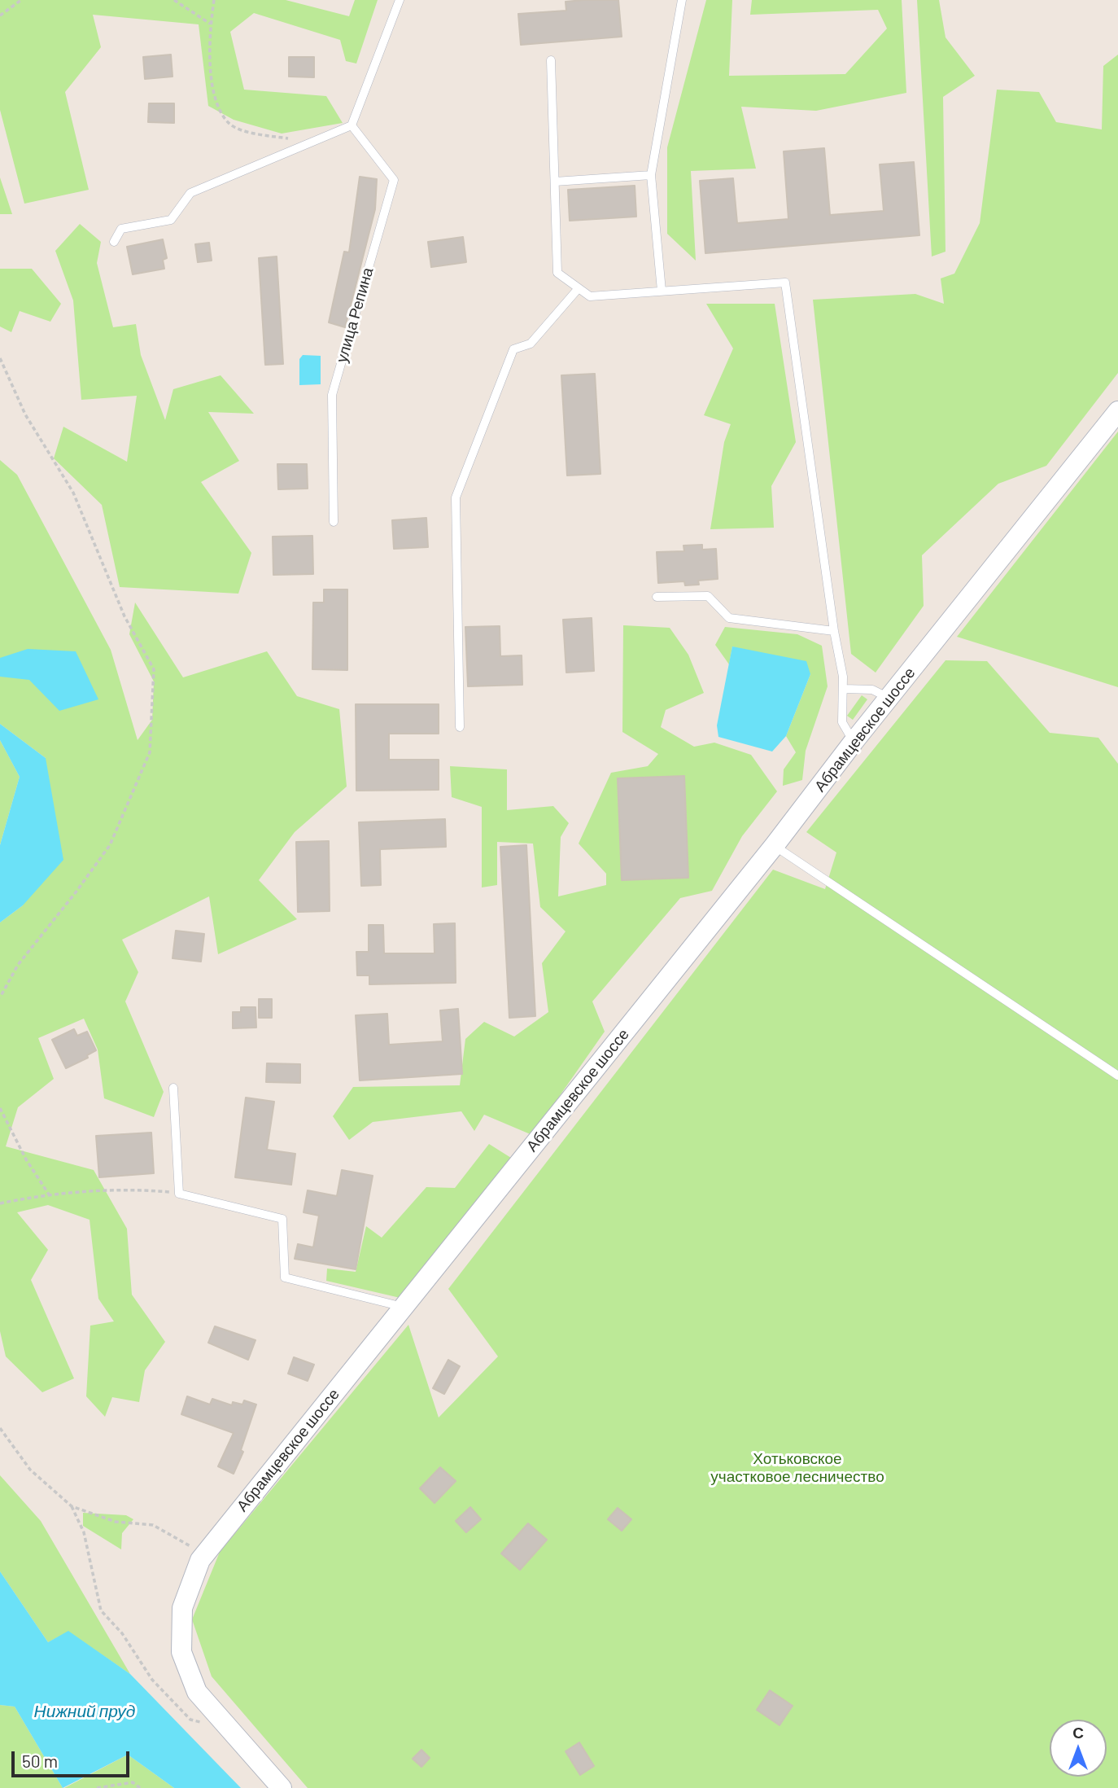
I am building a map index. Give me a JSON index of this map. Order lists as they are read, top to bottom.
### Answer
{
  "streets": {
    "street": ["Абрамцевское шоссе"],
    "lane": ["улица Репина"]
  },
  "water": ["Нижний пруд"],
  "parks": ["Хотьковское участковое лесничество"],
  "scale_bar": "50 m",
  "north": "top"
}
